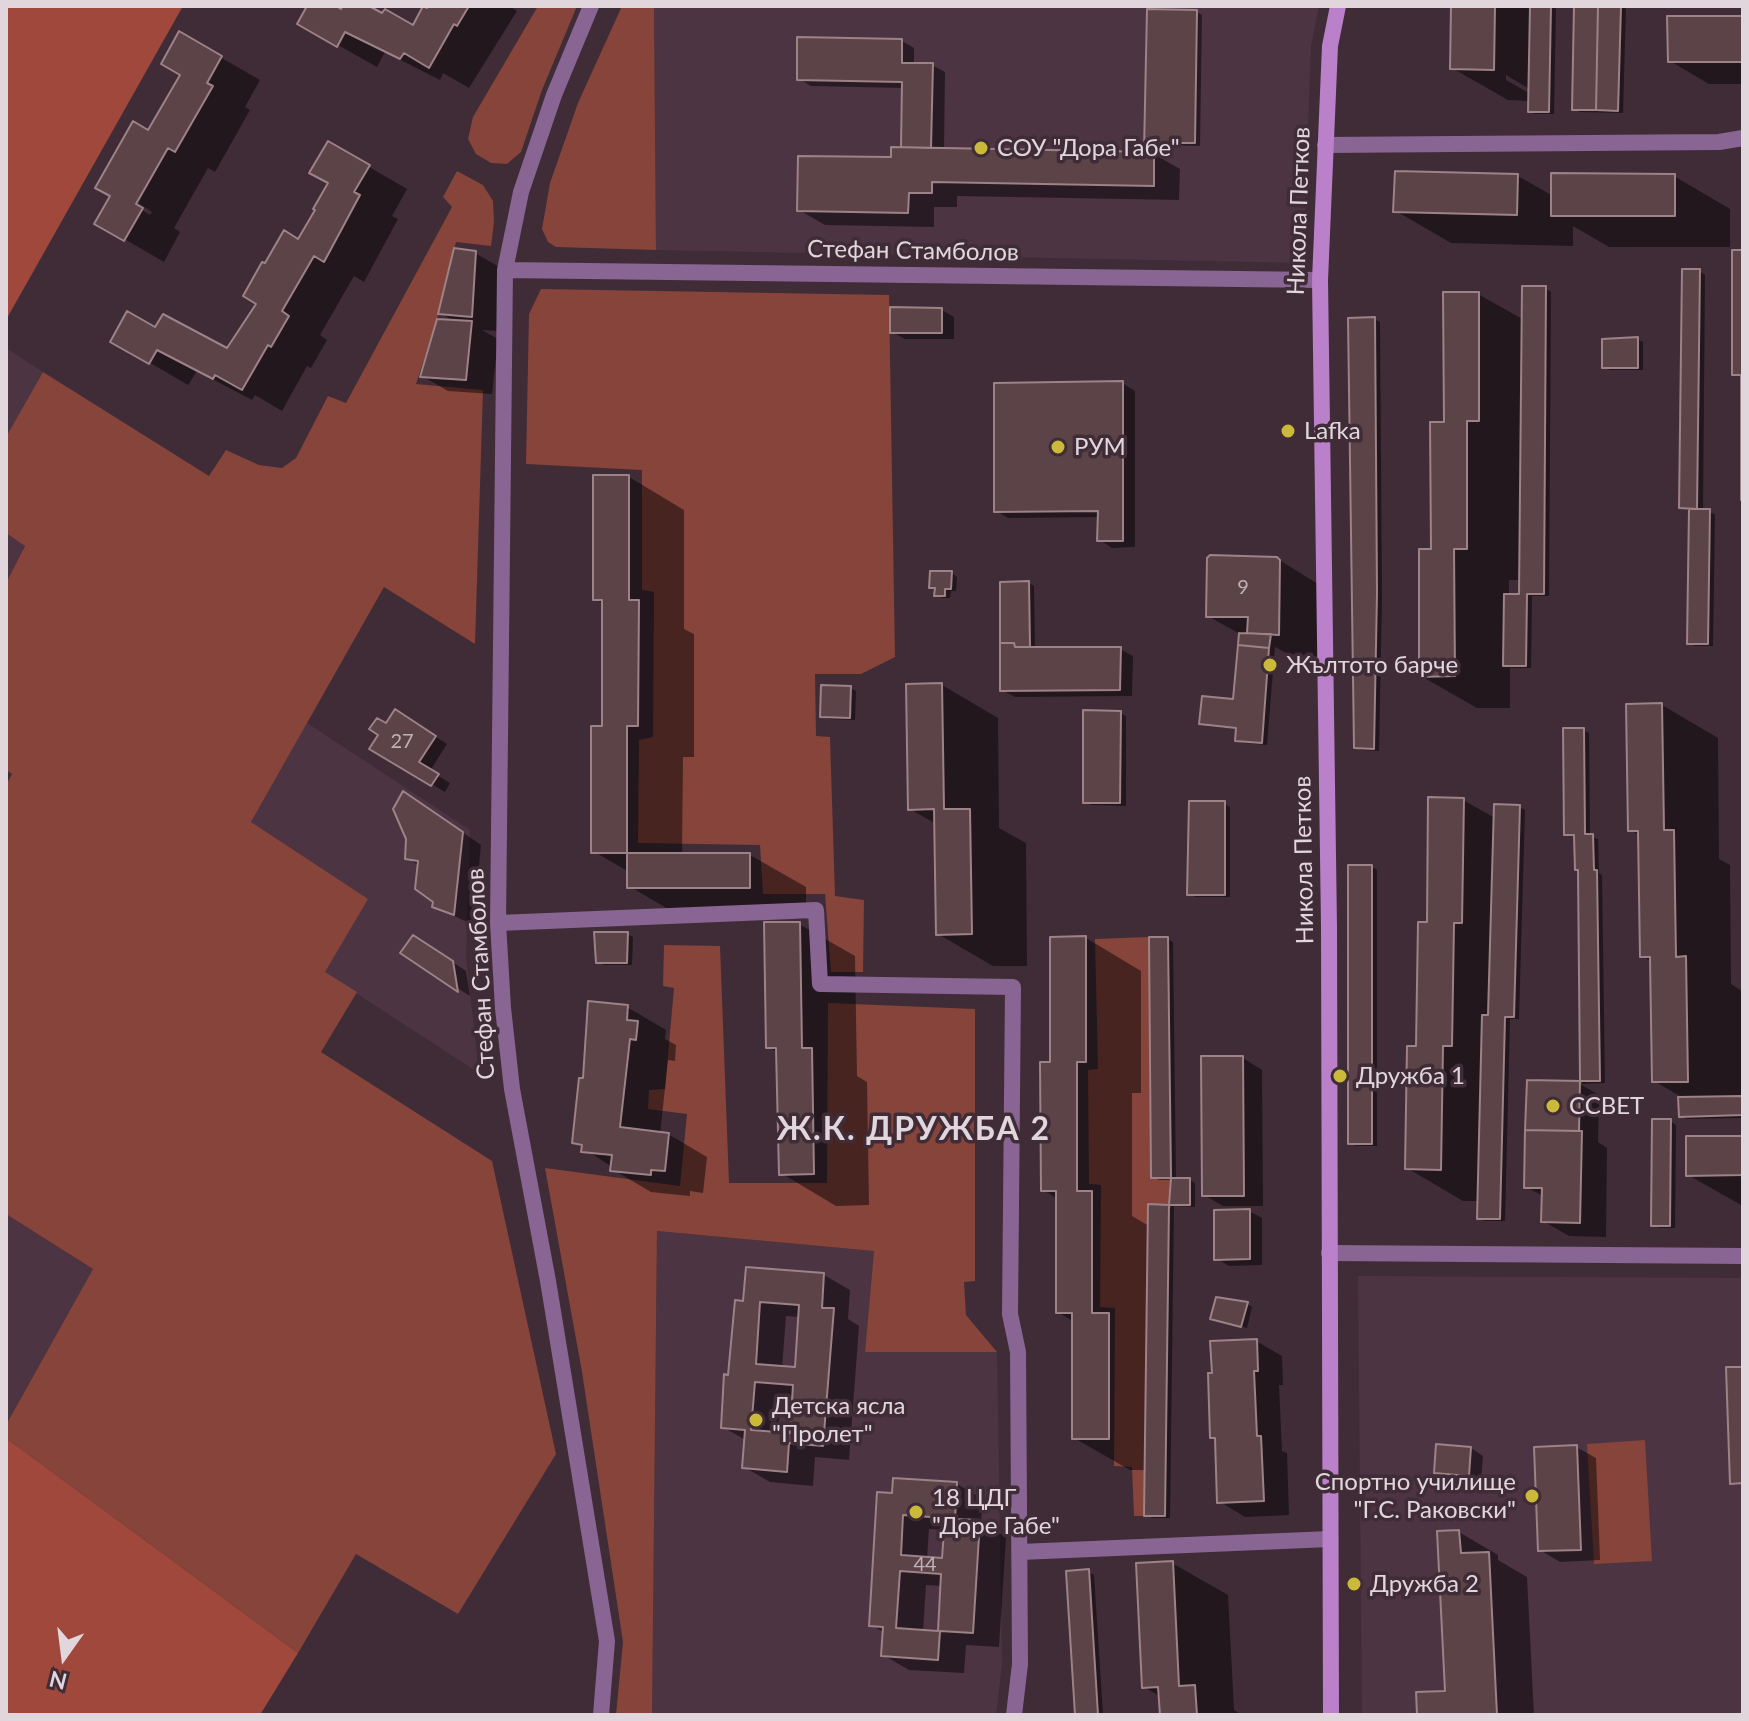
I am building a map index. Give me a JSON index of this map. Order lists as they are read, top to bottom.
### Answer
{
  "streets": {
    "street": ["Никола Петков", "Стефан Стамболов"]
  },
  "crossings": [
    ["Никола Петков", "Стефан Стамболов"]
  ],
  "districts": ["Ж.К. ДРУЖБА 2"],
  "places": [
    "СОУ \"Дора Габе\"",
    "Lafka",
    "РУМ",
    "Жълтото барче",
    "Дружба 1",
    "ССВЕТ",
    "Детска ясла \"Пролет\"",
    "Спортно училище \"Г.С. Раковски\"",
    "18 ЦДГ \"Доре Габе\"",
    "Дружба 2"
  ],
  "house_numbers": ["9", "27", "44"],
  "north": "bottom"
}
